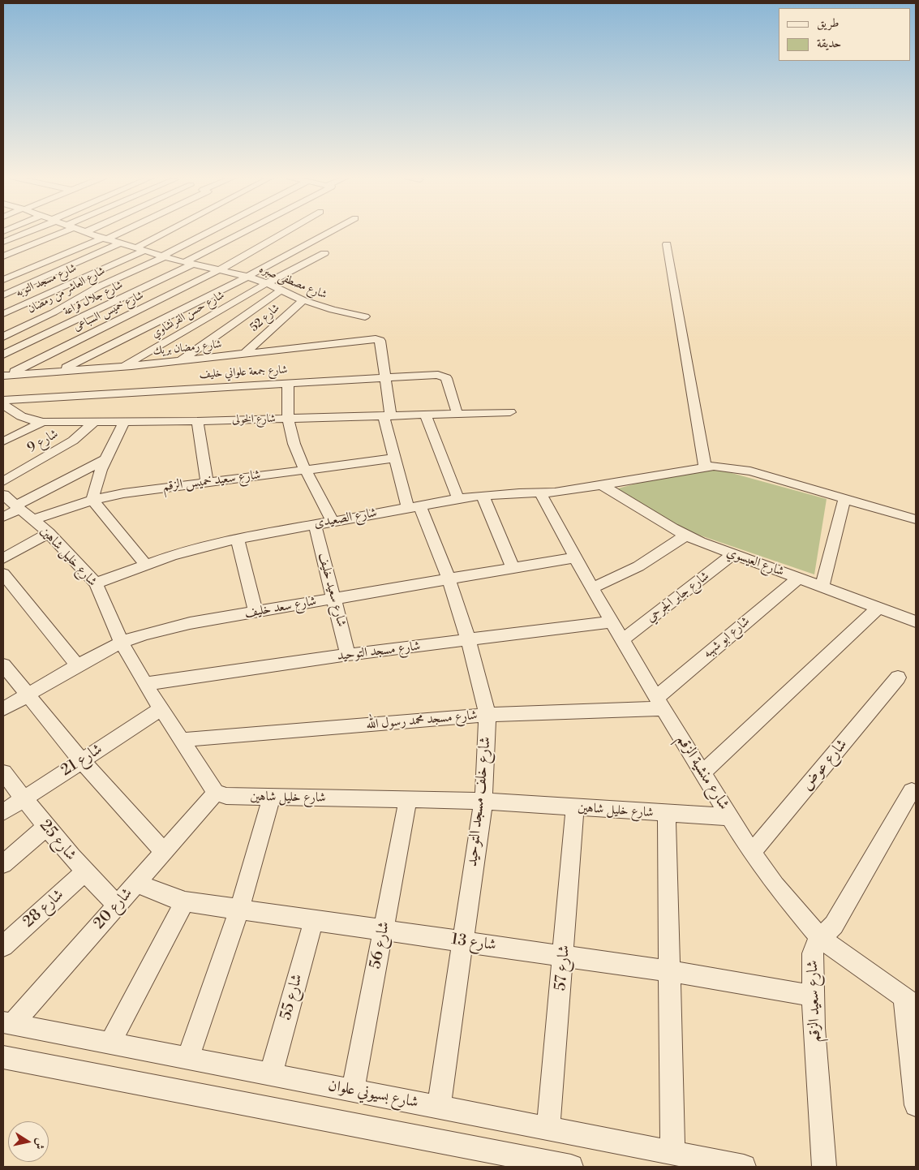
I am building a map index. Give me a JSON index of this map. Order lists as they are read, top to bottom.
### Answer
{
  "streets": {
    "street": [
      "شارع مسجد التوبه",
      "شارع مصطفى صبره",
      "شارع العاشر من رمضان",
      "شارع جلال قراعة",
      "شارع خميس السباعى",
      "شارع حسن القرنشاوي",
      "شارع 52",
      "شارع رمضان بريك",
      "شارع جمعة علواني خليف",
      "شارع الخولى",
      "شارع 9",
      "شارع سعيد خميس الزقم",
      "شارع الصعيدى",
      "شارع خليل شاهين",
      "شارع العيسوي",
      "شارع سعيد خليف",
      "شارع جابر الجرحي",
      "شارع سعد خليف",
      "شارع ابو شهبه",
      "شارع مسجد التوحيد",
      "شارع مسجد محمد رسول الله",
      "شارع 21",
      "شارع عوض",
      "شارع منشية الزقم",
      "شارع خلف مسجد التوحيد",
      "شارع 25",
      "شارع 28",
      "شارع 20",
      "شارع 13",
      "شارع 56",
      "شارع 57",
      "شارع 55",
      "شارع سعيد الزقم",
      "شارع بسيوني علوان"
    ]
  },
  "crossings": [
    ["شارع مسجد التوبه", "شارع مصطفى صبره"],
    ["شارع مصطفى صبره", "شارع العاشر من رمضان"],
    ["شارع مصطفى صبره", "شارع جلال قراعة"],
    ["شارع مصطفى صبره", "شارع خميس السباعى"],
    ["شارع مصطفى صبره", "شارع حسن القرنشاوي"],
    ["شارع مصطفى صبره", "شارع 52"],
    ["شارع خميس السباعى", "شارع رمضان بريك"],
    ["شارع حسن القرنشاوي", "شارع رمضان بريك"],
    ["شارع 52", "شارع رمضان بريك"],
    ["شارع رمضان بريك", "شارع خلف مسجد التوحيد"],
    ["شارع جمعة علواني خليف", "شارع الخولى"],
    ["شارع جمعة علواني خليف", "شارع خلف مسجد التوحيد"],
    ["شارع الخولى", "شارع 9"],
    ["شارع الخولى", "شارع خلف مسجد التوحيد"],
    ["شارع سعيد خميس الزقم", "شارع خليل شاهين"],
    ["شارع سعيد خميس الزقم", "شارع خلف مسجد التوحيد"],
    ["شارع الصعيدى", "شارع خليل شاهين"],
    ["شارع الصعيدى", "شارع العيسوي"],
    ["شارع الصعيدى", "شارع سعيد خليف"],
    ["شارع الصعيدى", "شارع منشية الزقم"],
    ["شارع الصعيدى", "شارع خلف مسجد التوحيد"],
    ["شارع خليل شاهين", "شارع سعد خليف"],
    ["شارع خليل شاهين", "شارع مسجد التوحيد"],
    ["شارع خليل شاهين", "شارع مسجد محمد رسول الله"],
    ["شارع خليل شاهين", "شارع 21"],
    ["شارع خليل شاهين", "شارع منشية الزقم"],
    ["شارع خليل شاهين", "شارع خلف مسجد التوحيد"],
    ["شارع خليل شاهين", "شارع 20"],
    ["شارع خليل شاهين", "شارع 56"],
    ["شارع خليل شاهين", "شارع 57"],
    ["شارع العيسوي", "شارع جابر الجرحي"],
    ["شارع العيسوي", "شارع ابو شهبه"],
    ["شارع سعيد خليف", "شارع سعد خليف"],
    ["شارع سعيد خليف", "شارع مسجد التوحيد"],
    ["شارع جابر الجرحي", "شارع منشية الزقم"],
    ["شارع سعد خليف", "شارع منشية الزقم"],
    ["شارع سعد خليف", "شارع خلف مسجد التوحيد"],
    ["شارع ابو شهبه", "شارع مسجد محمد رسول الله"],
    ["شارع ابو شهبه", "شارع منشية الزقم"],
    ["شارع مسجد التوحيد", "شارع منشية الزقم"],
    ["شارع مسجد التوحيد", "شارع خلف مسجد التوحيد"],
    ["شارع مسجد محمد رسول الله", "شارع منشية الزقم"],
    ["شارع مسجد محمد رسول الله", "شارع خلف مسجد التوحيد"],
    ["شارع 21", "شارع 25"],
    ["شارع عوض", "شارع منشية الزقم"],
    ["شارع منشية الزقم", "شارع سعيد الزقم"],
    ["شارع خلف مسجد التوحيد", "شارع 13"],
    ["شارع خلف مسجد التوحيد", "شارع بسيوني علوان"],
    ["شارع 25", "شارع 28"],
    ["شارع 25", "شارع 20"],
    ["شارع 20", "شارع 13"],
    ["شارع 20", "شارع بسيوني علوان"],
    ["شارع 13", "شارع 56"],
    ["شارع 13", "شارع 57"],
    ["شارع 13", "شارع 55"],
    ["شارع 13", "شارع سعيد الزقم"],
    ["شارع 56", "شارع بسيوني علوان"],
    ["شارع 57", "شارع بسيوني علوان"],
    ["شارع 55", "شارع بسيوني علوان"]
  ],
  "legend": ["طريق", "حديقة"],
  "north": "right"
}
